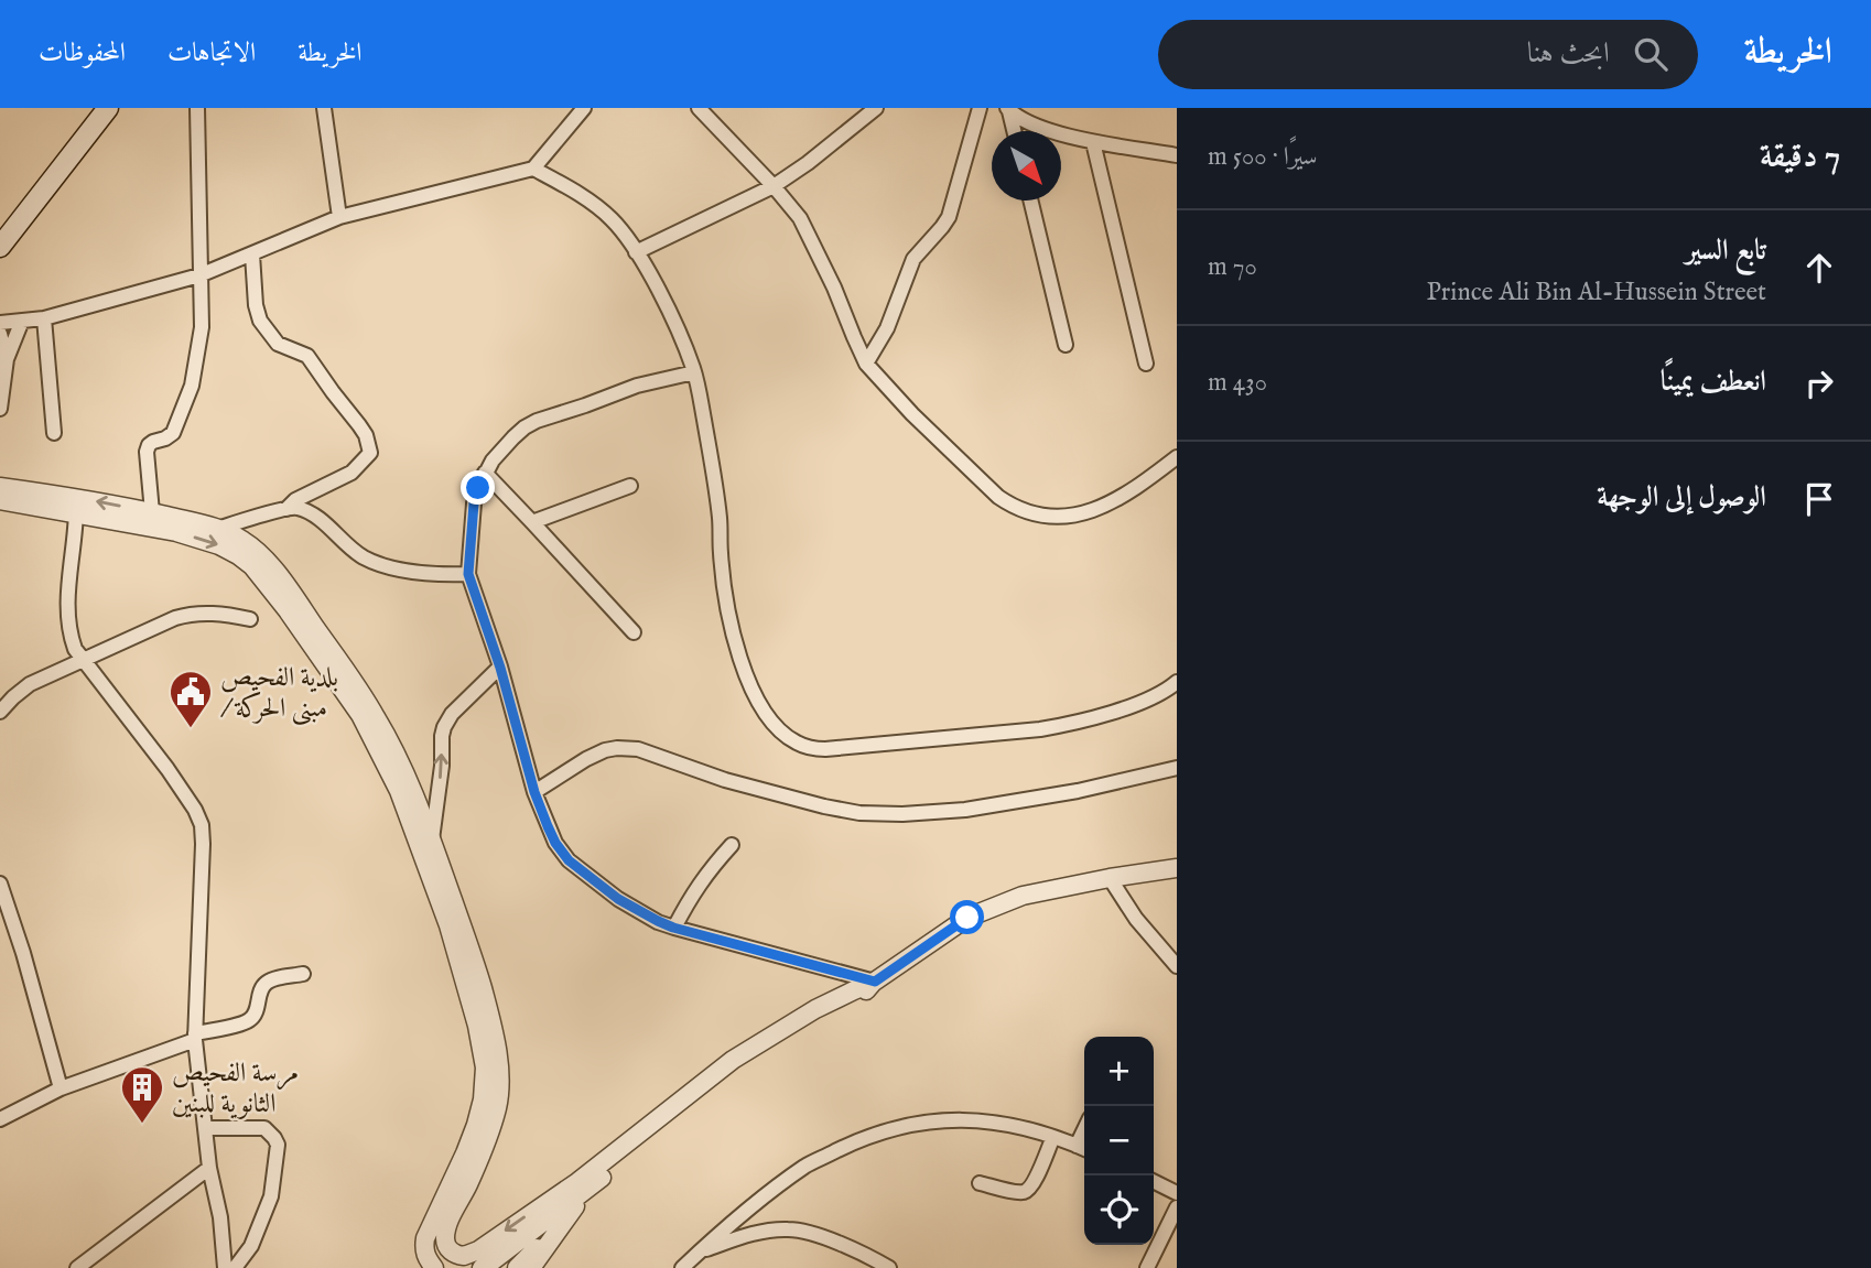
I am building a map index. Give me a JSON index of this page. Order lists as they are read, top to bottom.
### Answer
{
  "places": {
    "public building": ["بلدية الفحيص / مبنى الحركة"],
    "building": ["مرسة الفحيص الثانوية للبنين"]
  },
  "north": "bottom right",
  "page": {
    "header": "الخريطة",
    "search": "ابحث هنا",
    "nav": ["الخريطة", "الاتجاهات", "المحفوظات"],
    "heading": ["7 دقيقة", "سيرًا · 500 m"],
    "list": [
      ["تابع السير", "Prince Ali Bin Al-Hussein Street", "70 m"],
      ["انعطف يمينًا", "430 m"],
      "الوصول إلى الوجهة"
    ],
    "map_buttons": ["+", "−"]
  }
}
